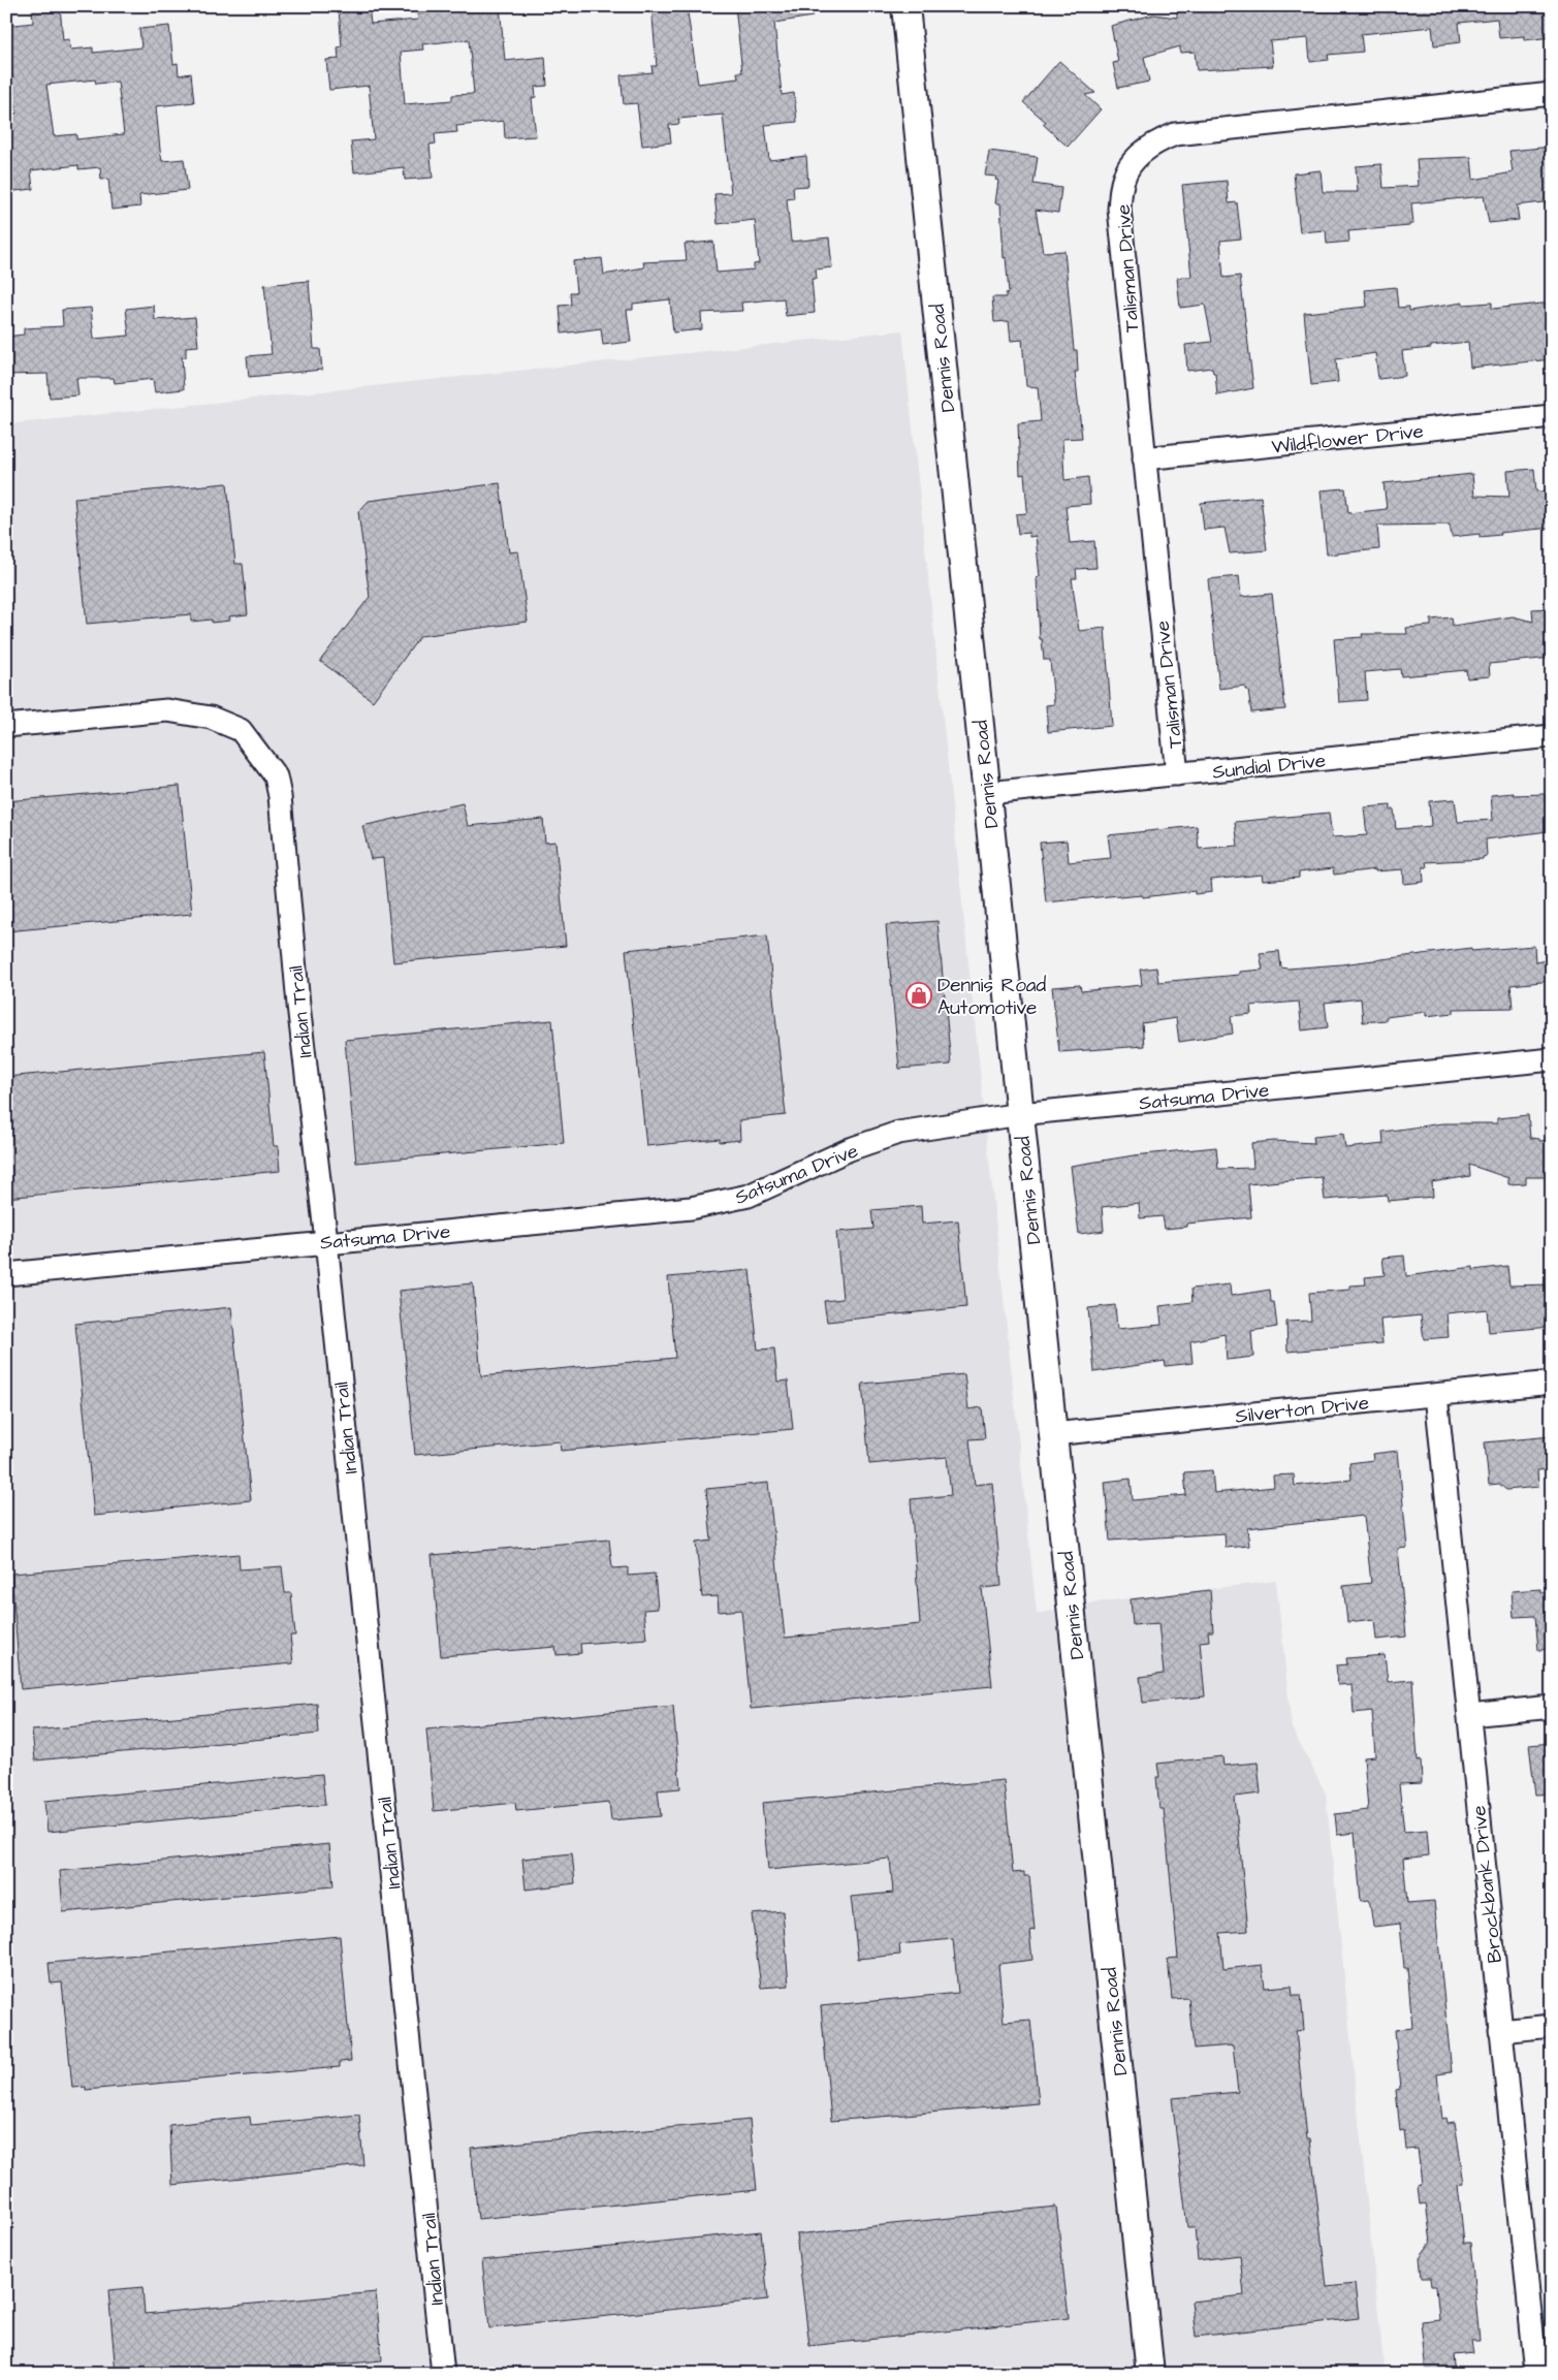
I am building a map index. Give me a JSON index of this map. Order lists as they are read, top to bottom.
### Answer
{
  "streets": {
    "street": [
      "Talisman Drive",
      "Dennis Road",
      "Wildflower Drive",
      "Sundial Drive",
      "Indian Trail",
      "Satsuma Drive",
      "Silverton Drive",
      "Brockbank Drive"
    ]
  },
  "crossings": [
    ["Talisman Drive", "Wildflower Drive"],
    ["Talisman Drive", "Sundial Drive"],
    ["Dennis Road", "Sundial Drive"],
    ["Dennis Road", "Satsuma Drive"],
    ["Dennis Road", "Silverton Drive"],
    ["Indian Trail", "Satsuma Drive"],
    ["Silverton Drive", "Brockbank Drive"]
  ],
  "places": {
    "shop": ["Dennis Road Automotive"]
  }
}
